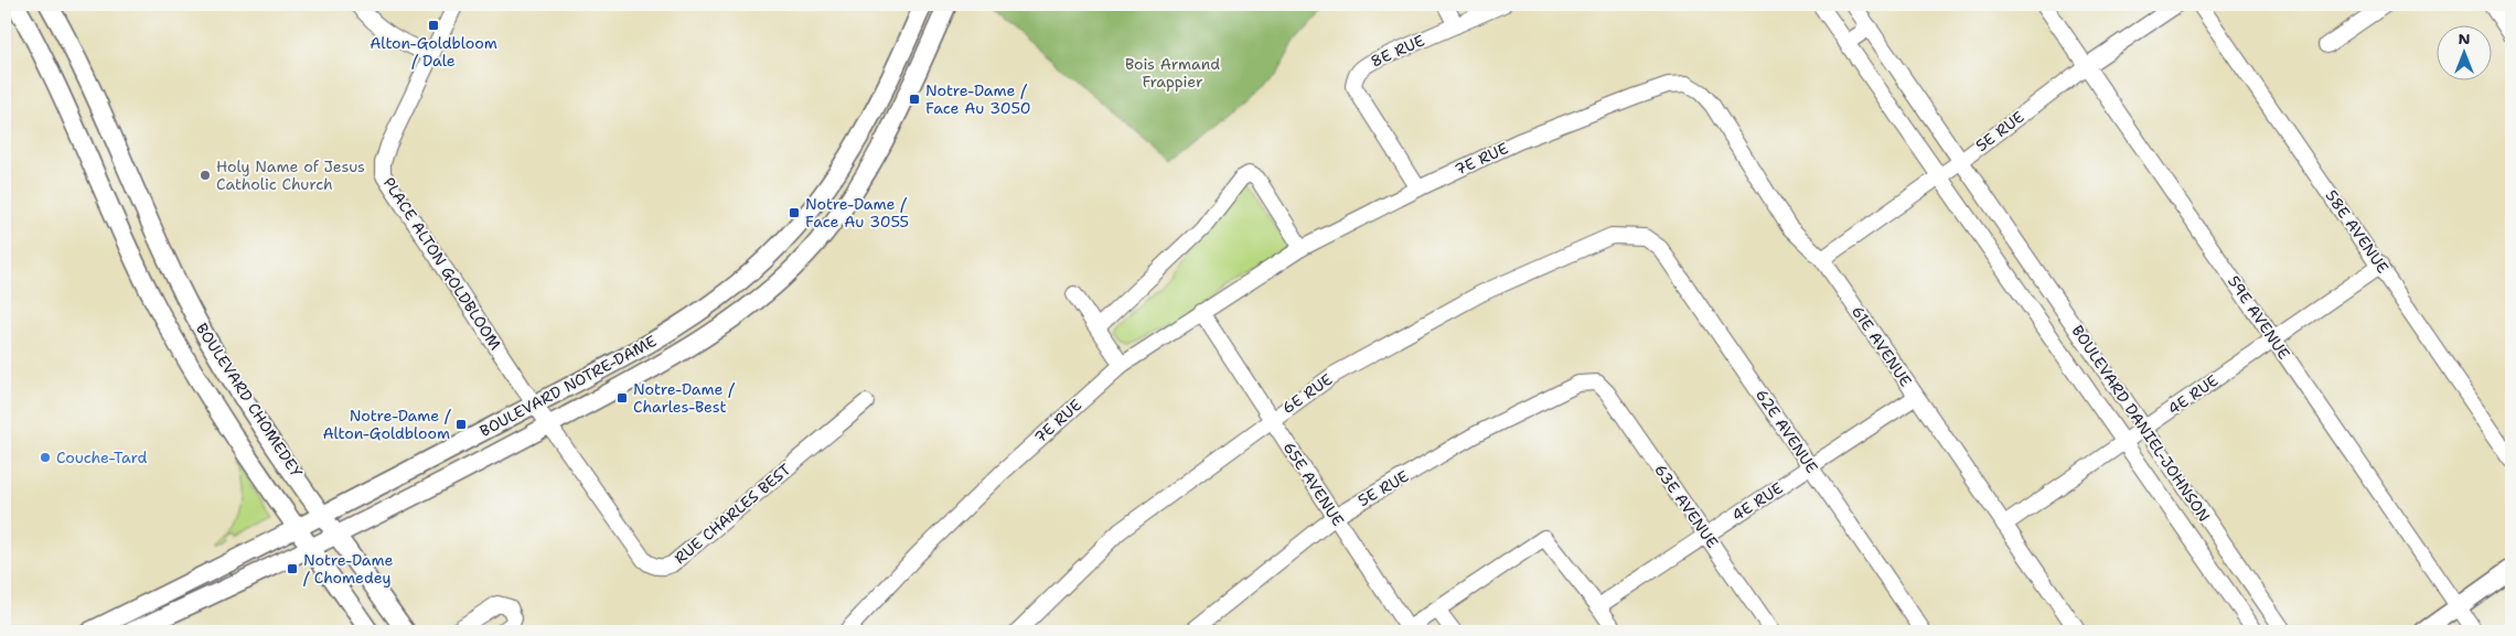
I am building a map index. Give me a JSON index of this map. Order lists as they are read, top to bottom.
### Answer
{
  "streets": {
    "street": [
      "8E RUE",
      "5E RUE",
      "7E RUE",
      "58E AVENUE",
      "PLACE ALTON GOLDBLOOM",
      "59E AVENUE",
      "61E AVENUE",
      "BOULEVARD NOTRE-DAME",
      "6E RUE",
      "4E RUE",
      "BOULEVARD CHOMEDEY",
      "BOULEVARD DANIEL-JOHNSON",
      "62E AVENUE",
      "65E AVENUE",
      "63E AVENUE",
      "RUE CHARLES BEST"
    ]
  },
  "crossings": [
    ["8E RUE", "7E RUE"],
    ["5E RUE", "59E AVENUE"],
    ["5E RUE", "61E AVENUE"],
    ["5E RUE", "BOULEVARD DANIEL-JOHNSON"],
    ["5E RUE", "65E AVENUE"],
    ["5E RUE", "63E AVENUE"],
    ["7E RUE", "61E AVENUE"],
    ["7E RUE", "65E AVENUE"],
    ["58E AVENUE", "4E RUE"],
    ["PLACE ALTON GOLDBLOOM", "BOULEVARD NOTRE-DAME"],
    ["PLACE ALTON GOLDBLOOM", "RUE CHARLES BEST"],
    ["59E AVENUE", "4E RUE"],
    ["61E AVENUE", "4E RUE"],
    ["BOULEVARD NOTRE-DAME", "BOULEVARD CHOMEDEY"],
    ["BOULEVARD NOTRE-DAME", "RUE CHARLES BEST"],
    ["6E RUE", "62E AVENUE"],
    ["6E RUE", "65E AVENUE"],
    ["4E RUE", "BOULEVARD DANIEL-JOHNSON"],
    ["4E RUE", "62E AVENUE"],
    ["4E RUE", "63E AVENUE"]
  ],
  "parks": ["Bois Armand Frappier"],
  "places": {
    "transit": [
      "Alton-Goldbloom / Dale",
      "Notre-Dame / Face Au 3050",
      "Notre-Dame / Face Au 3055",
      "Notre-Dame / Charles-Best",
      "Notre-Dame / Alton-Goldbloom",
      "Notre-Dame / Chomedey"
    ],
    "other": ["Holy Name of Jesus Catholic Church", "Couche-Tard"]
  },
  "north": "top"
}
